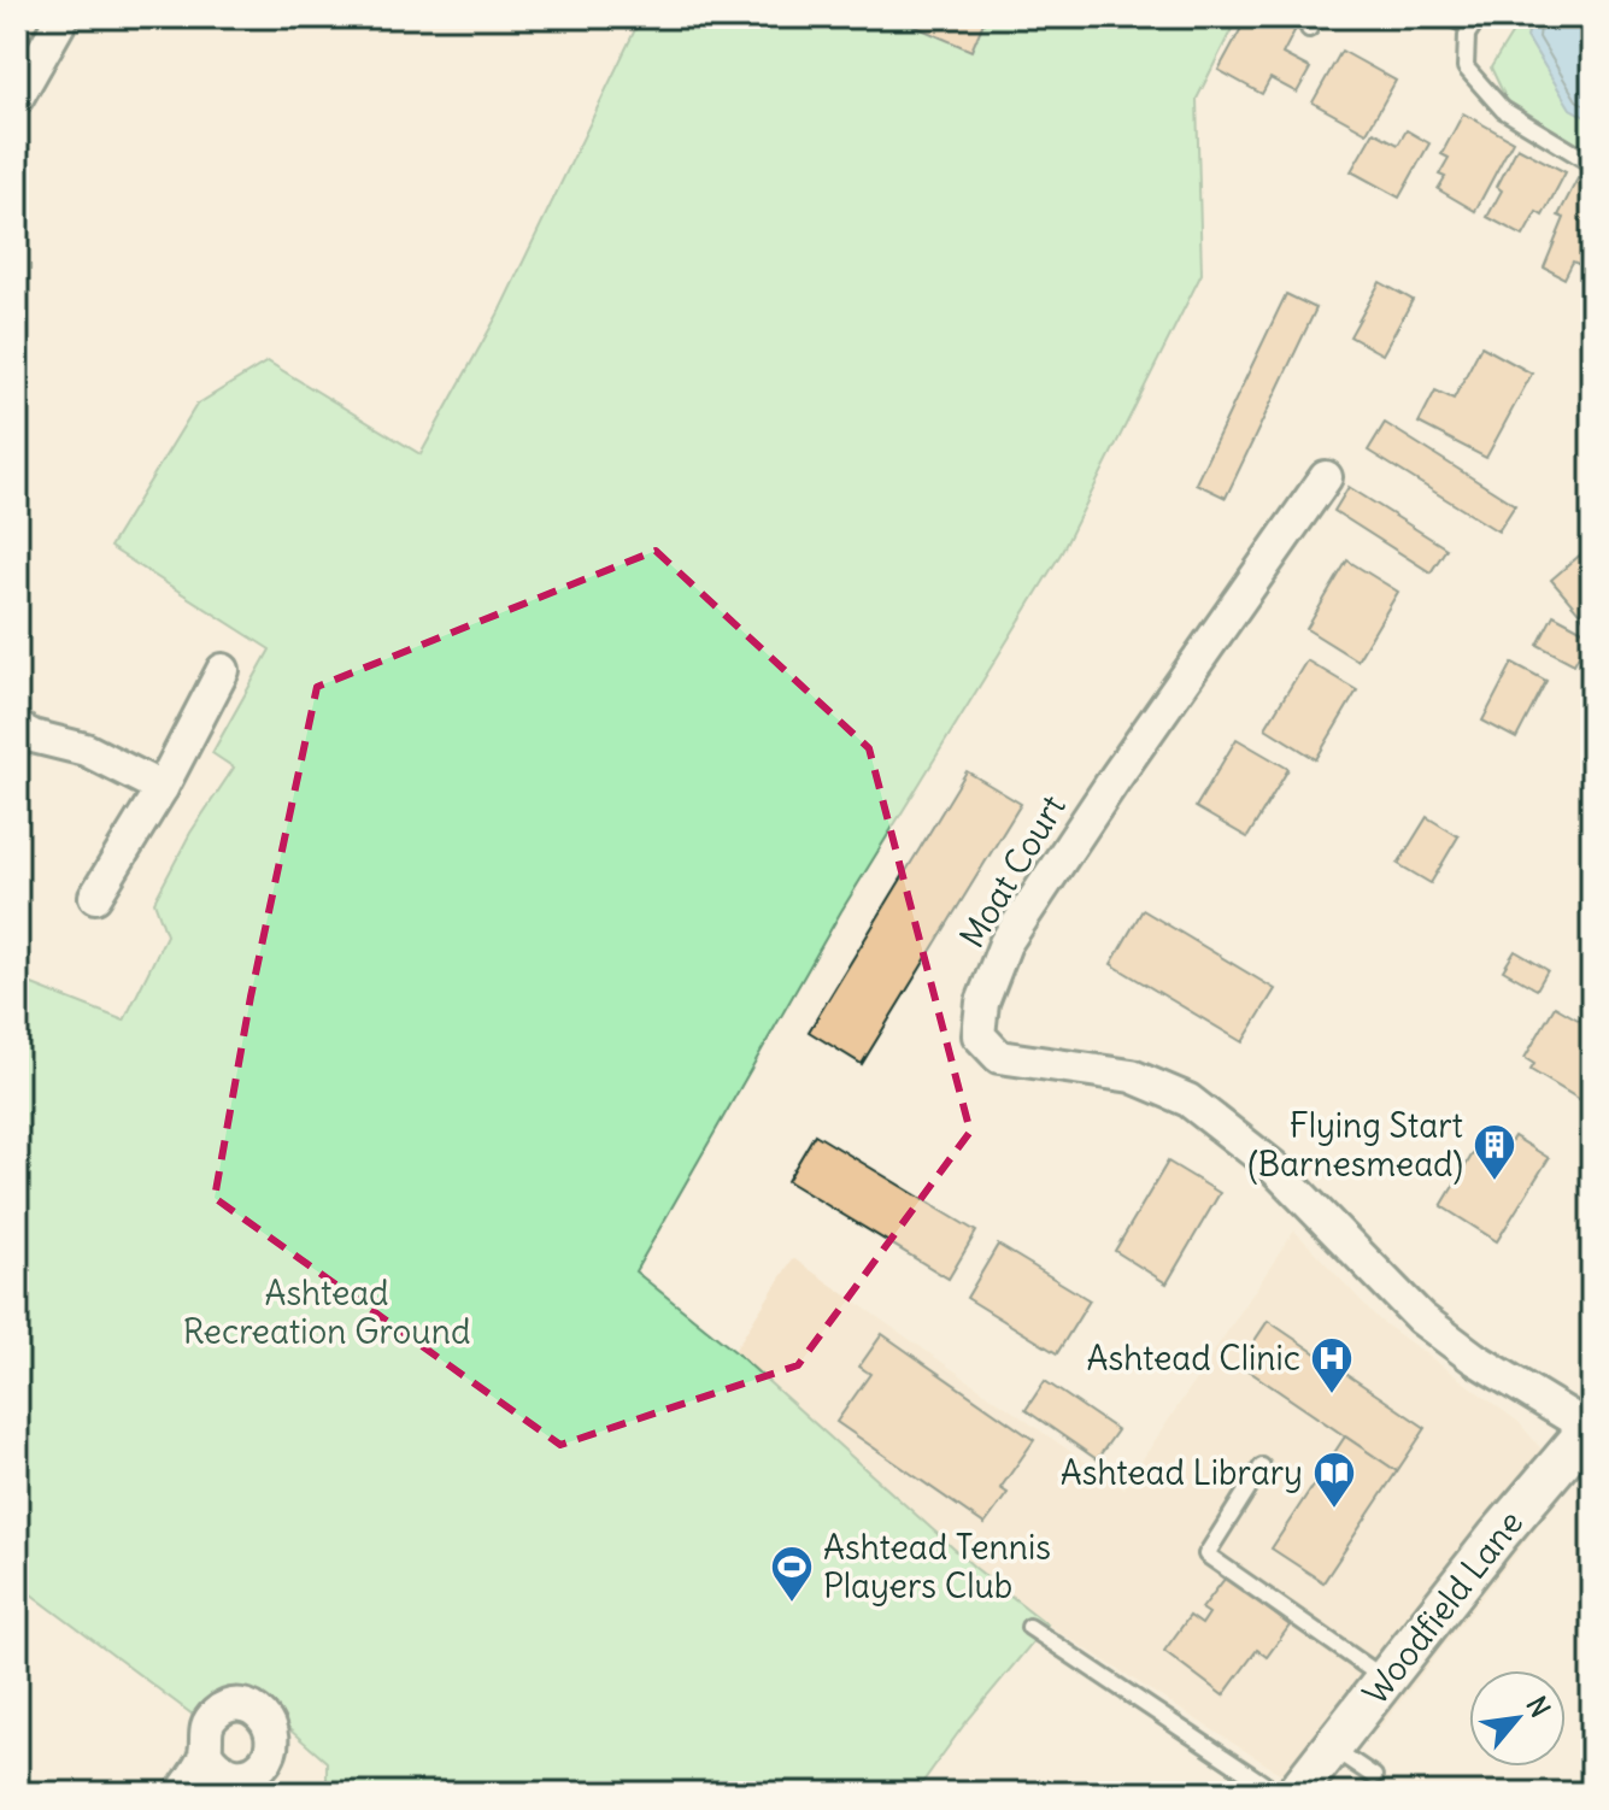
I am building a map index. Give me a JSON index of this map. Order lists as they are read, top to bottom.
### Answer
{
  "streets": {
    "street": ["Moat Court", "Woodfield Lane"]
  },
  "crossings": [
    ["Moat Court", "Woodfield Lane"]
  ],
  "parks": ["Ashtead Recreation Ground"],
  "places": {
    "building": ["Flying Start (Barnesmead)"],
    "hospital": ["Ashtead Clinic"],
    "library": ["Ashtead Library"],
    "sports": ["Ashtead Tennis Players Club"]
  },
  "north": "top right"
}
